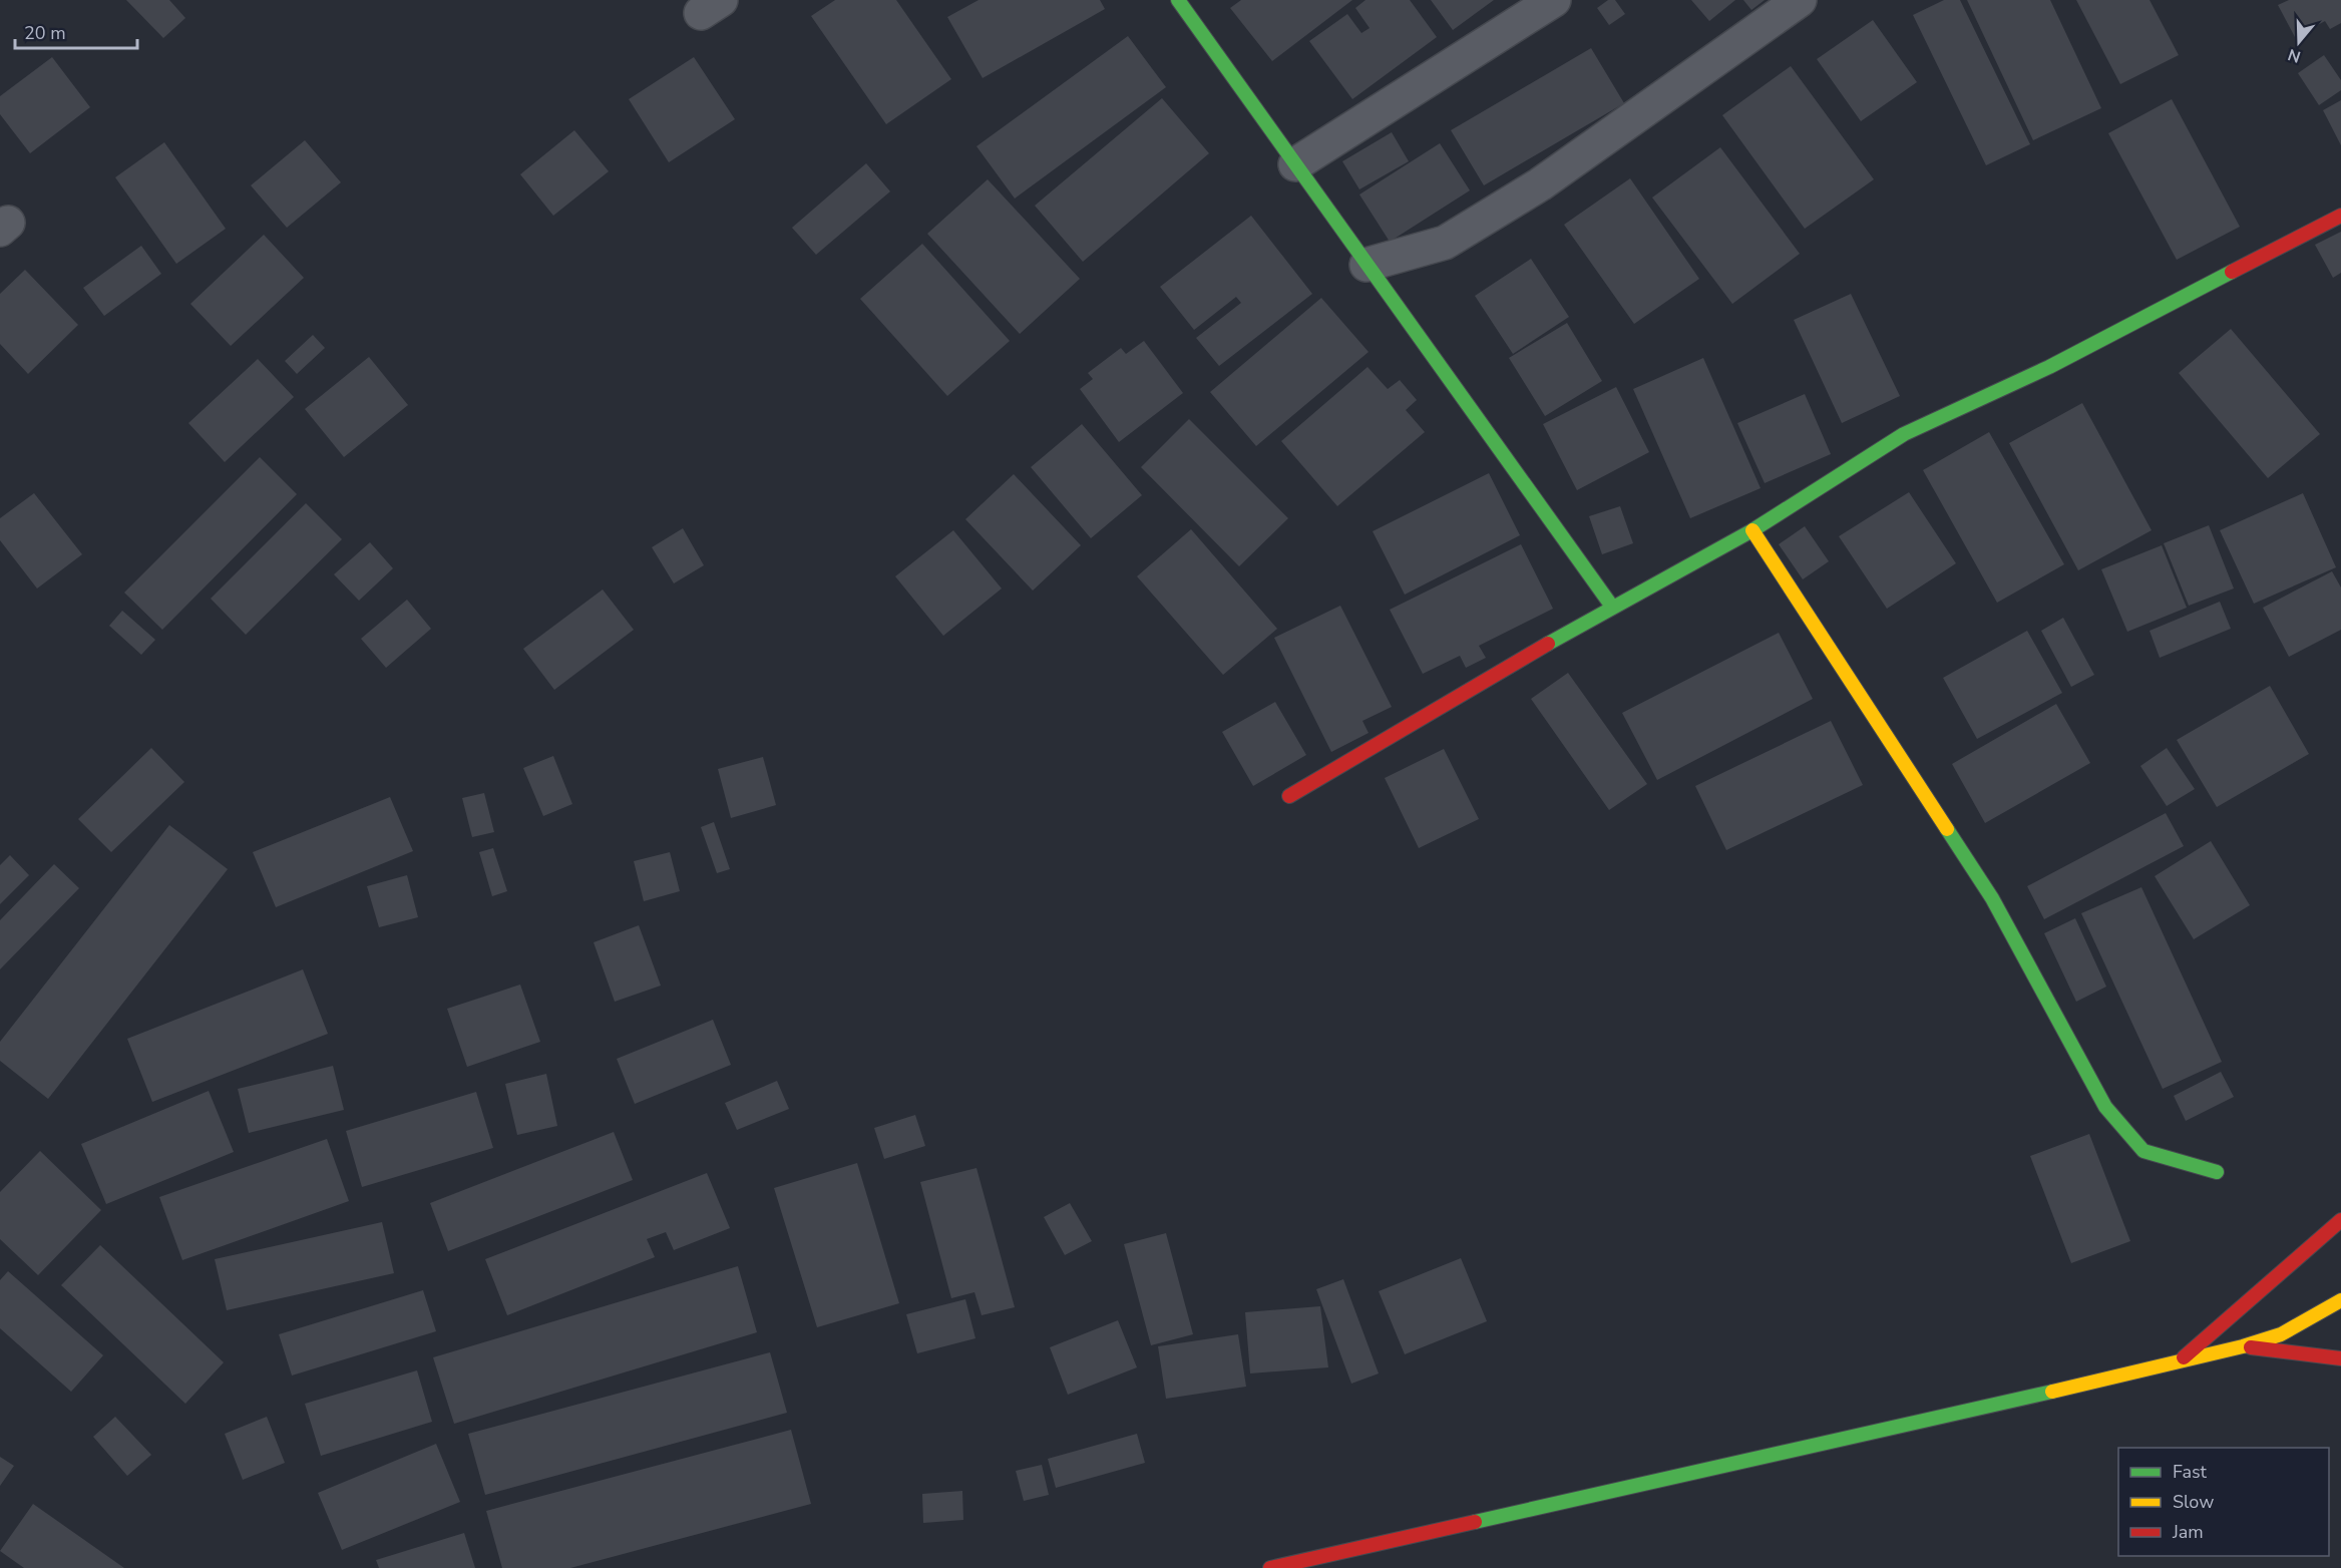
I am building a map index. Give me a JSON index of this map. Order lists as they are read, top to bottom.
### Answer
{
  "legend": ["Fast", "Slow", "Jam"],
  "scale_bar": "20 m",
  "north": "bottom"
}
